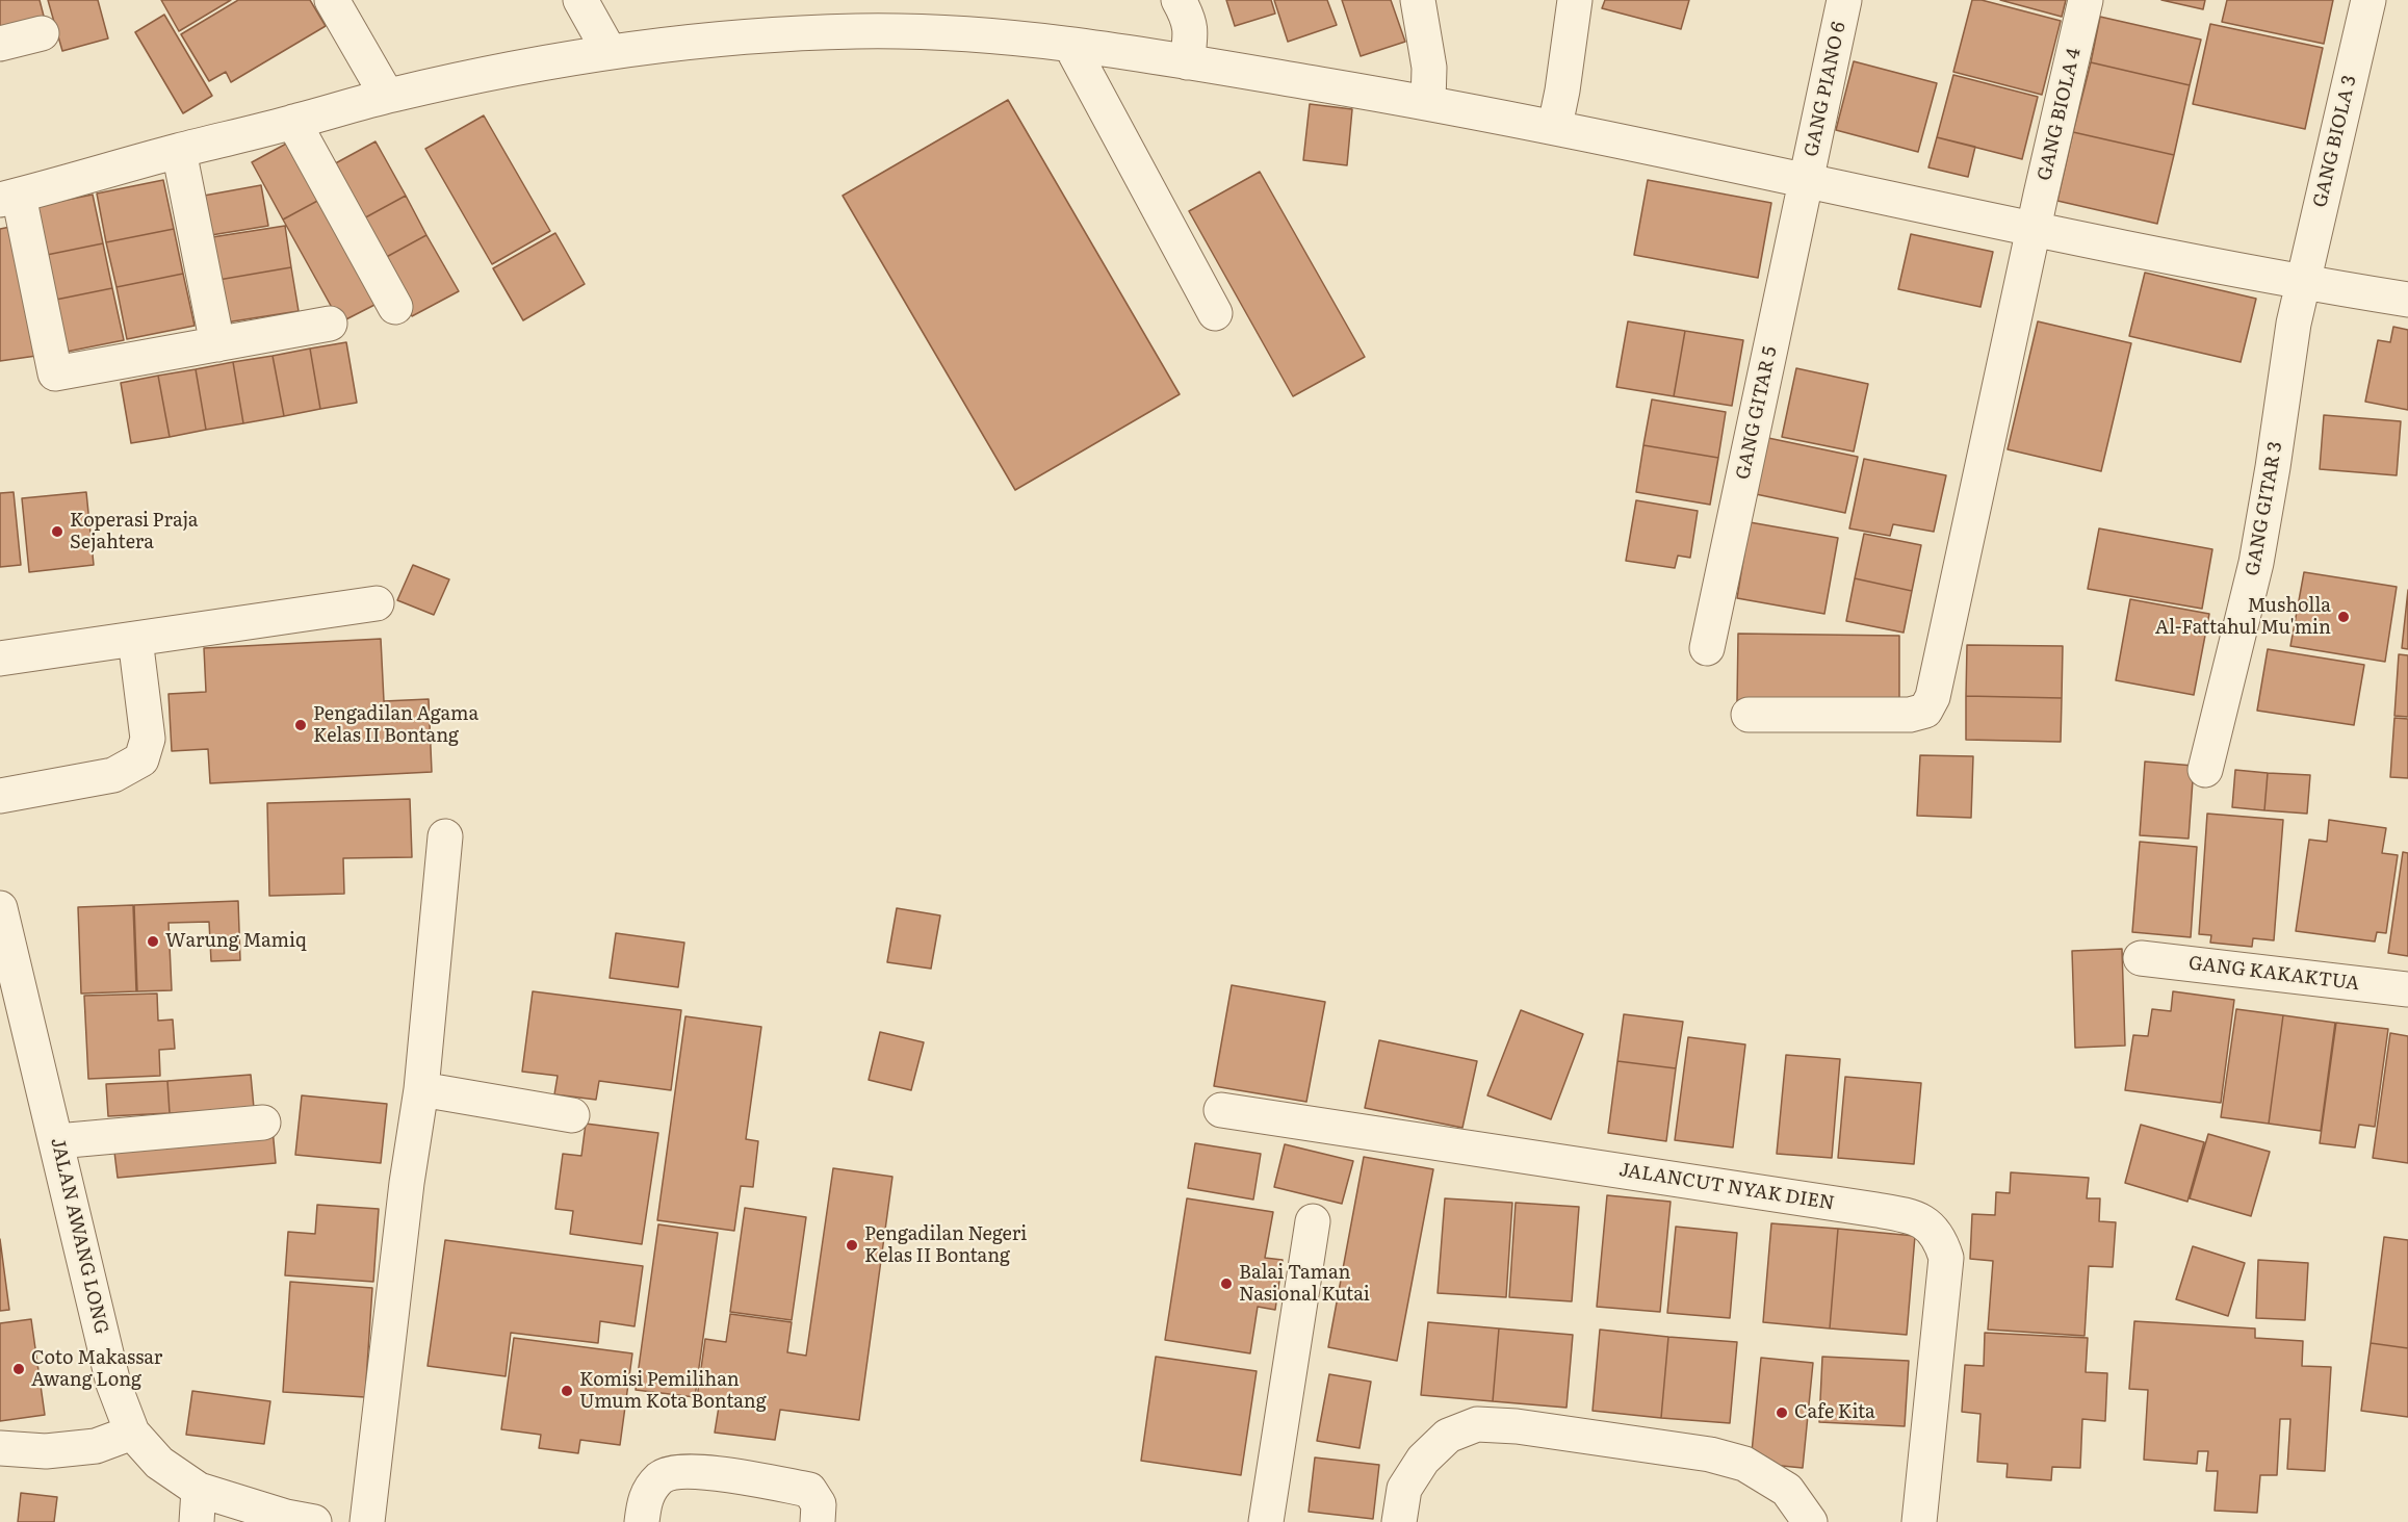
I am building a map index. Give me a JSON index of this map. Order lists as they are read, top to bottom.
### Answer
{
  "streets": {
    "street": [
      "GANG PIANO 6",
      "GANG BIOLA 4",
      "GANG BIOLA 3",
      "GANG GITAR 5",
      "GANG GITAR 3",
      "GANG KAKAKTUA",
      "JALANCUT NYAK DIEN",
      "JALAN AWANG LONG"
    ]
  },
  "crossings": [
    ["GANG PIANO 6", "GANG GITAR 5"],
    ["GANG BIOLA 3", "GANG GITAR 3"]
  ],
  "places": [
    "Koperasi Praja Sejahtera",
    "Musholla Al-Fattahul Mu'min",
    "Pengadilan Agama Kelas II Bontang",
    "Warung Mamiq",
    "Pengadilan Negeri Kelas II Bontang",
    "Balai Taman Nasional Kutai",
    "Coto Makassar Awang Long",
    "Komisi Pemilihan Umum Kota Bontang",
    "Cafe Kita"
  ]
}
